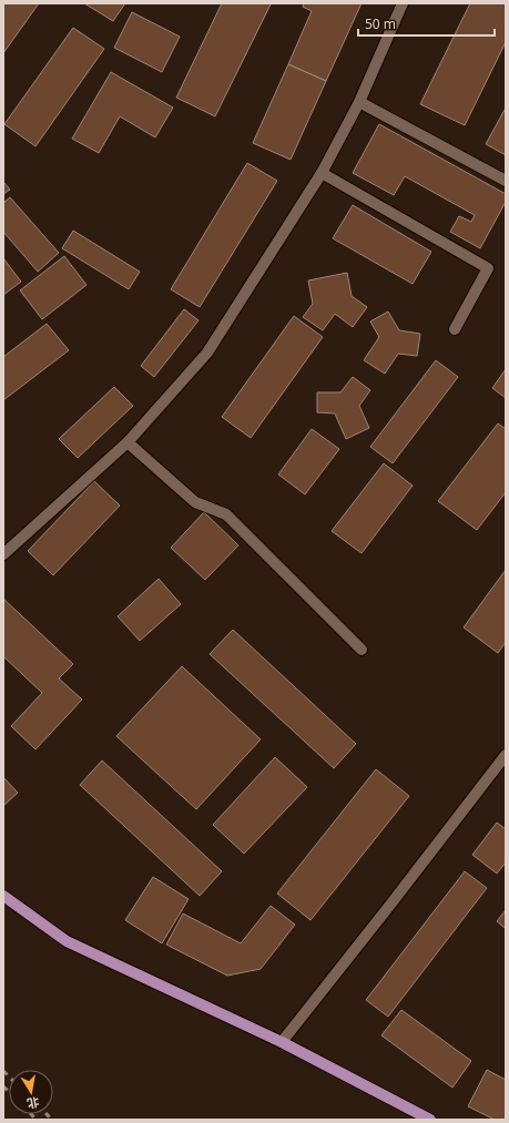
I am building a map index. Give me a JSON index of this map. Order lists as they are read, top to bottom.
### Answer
{
  "scale_bar": "50 m",
  "north": "bottom"
}
